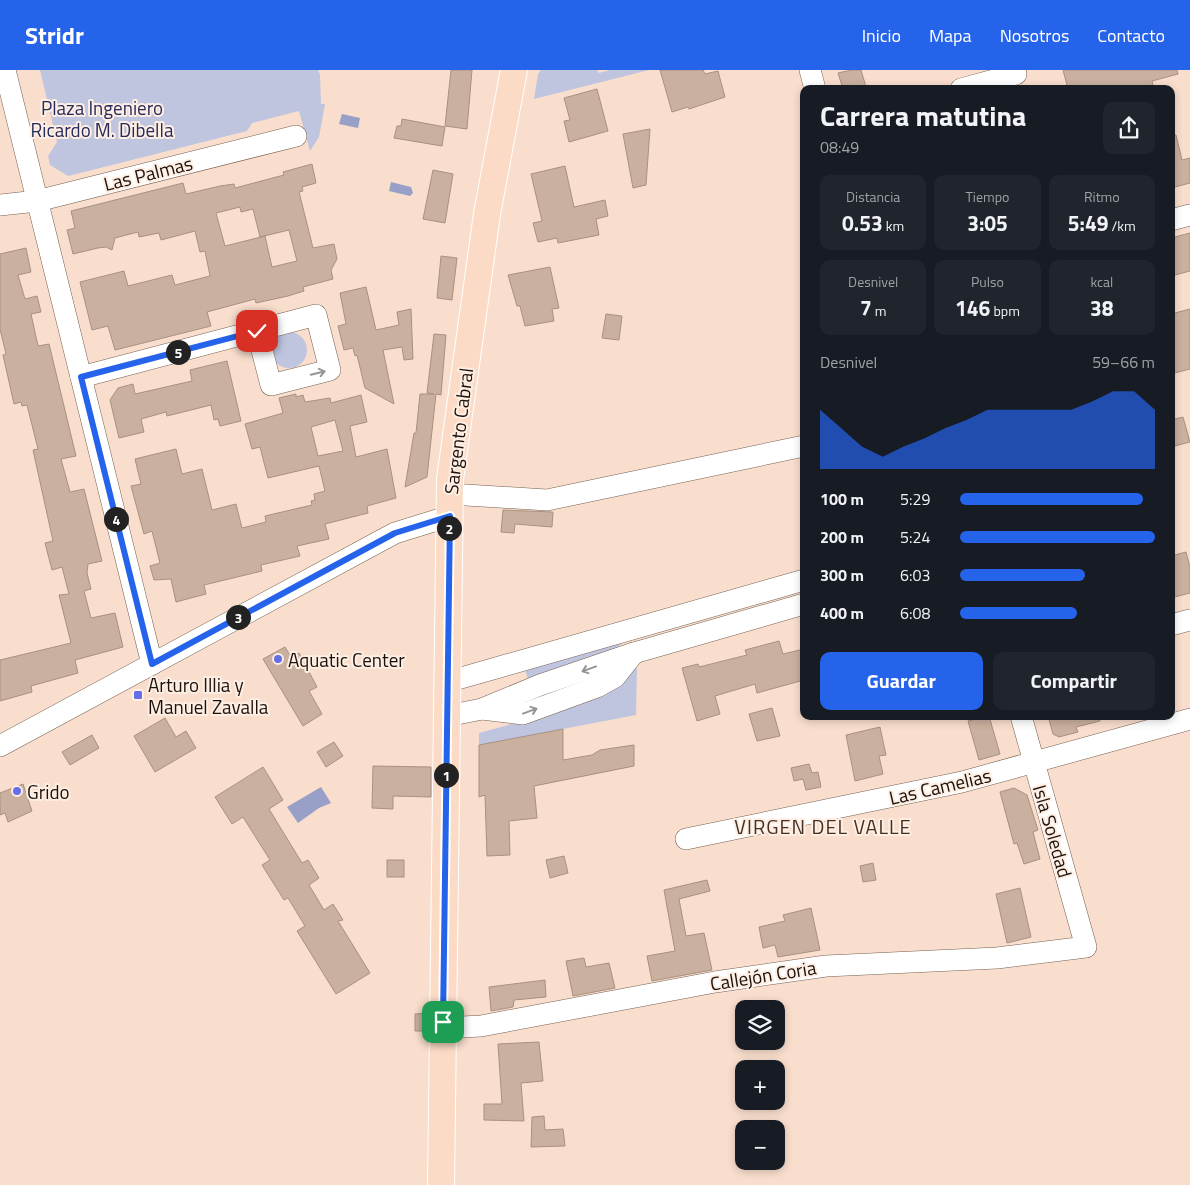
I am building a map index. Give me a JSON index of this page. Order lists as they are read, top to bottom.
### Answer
{
  "streets": {
    "main road": ["Sargento Cabral"],
    "street": [
      "Las Palmas",
      "Las Camelias",
      "Isla Soledad",
      "Callejón Coria"
    ]
  },
  "crossings": [
    ["Sargento Cabral", "Callejón Coria"],
    ["Las Camelias", "Isla Soledad"],
    ["Isla Soledad", "Callejón Coria"]
  ],
  "districts": ["VIRGEN DEL VALLE"],
  "parks": ["Plaza Ingeniero Ricardo M. Dibella"],
  "places": {
    "other": ["Aquatic Center", "Grido"],
    "transit": ["Arturo Illia y Manuel Zavalla"]
  },
  "page": {
    "header": "Stridr",
    "nav": [
      "Inicio",
      "Mapa",
      "Nosotros",
      "Contacto"
    ],
    "heading": ["Carrera matutina", "08:49"],
    "stats": [
      ["Distancia", "0.53 km"],
      ["Tiempo", "3:05"],
      ["Ritmo", "5:49 /km"],
      ["Desnivel", "7 m"],
      ["Pulso", "146 bpm"],
      ["kcal", "38"]
    ],
    "pins": [
      "5",
      "4",
      "2",
      "3",
      "1"
    ],
    "chart": ["Desnivel", "59–66 m"],
    "list": [
      {
        "name": "100 m",
        "note": "5:29"
      },
      {
        "name": "200 m",
        "note": "5:24"
      },
      {
        "name": "300 m",
        "note": "6:03"
      },
      {
        "name": "400 m",
        "note": "6:08"
      }
    ],
    "buttons": ["Guardar", "Compartir"],
    "map_buttons": ["+", "−"]
  }
}
